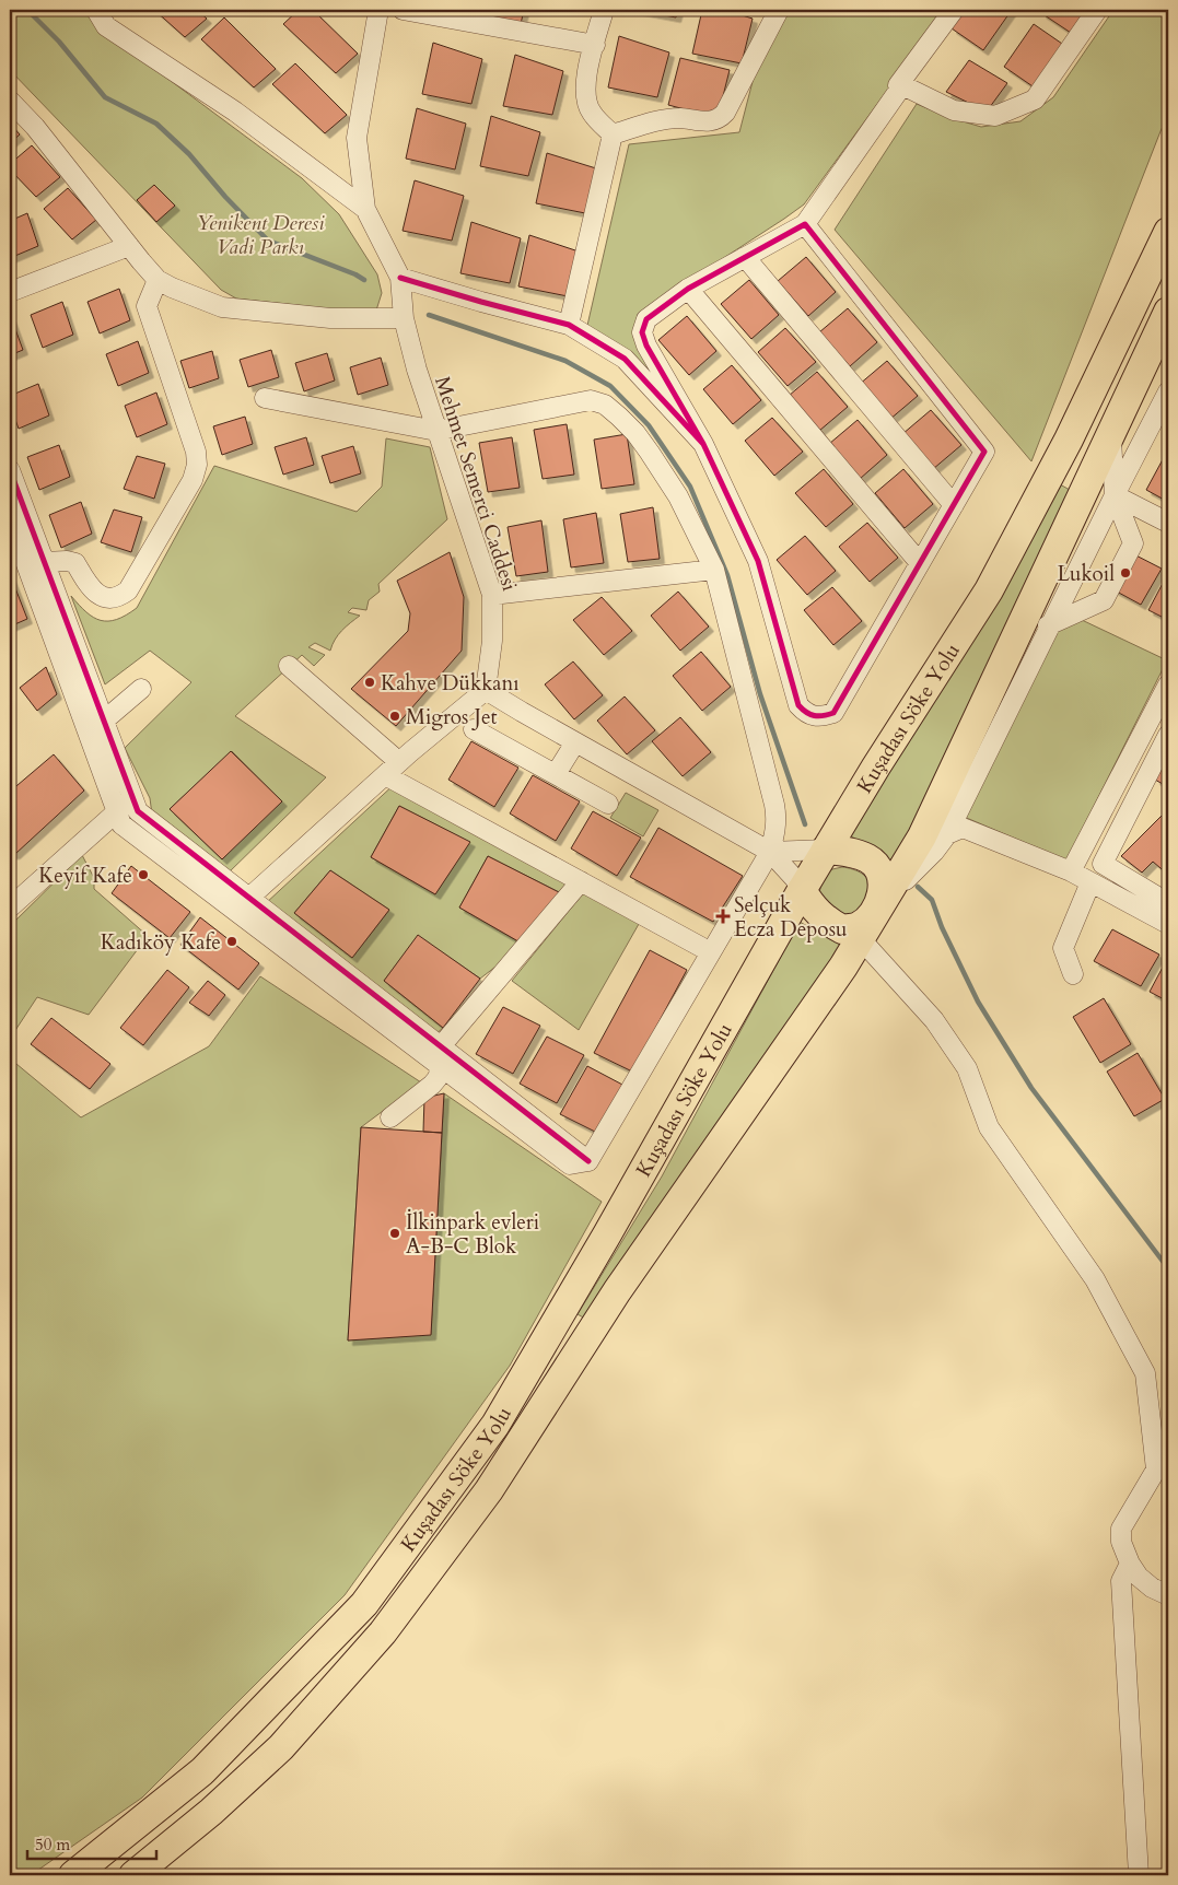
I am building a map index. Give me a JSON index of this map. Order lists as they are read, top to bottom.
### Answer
{
  "streets": {
    "highway": ["Kuşadası Söke Yolu"],
    "street": ["Mehmet Semerci Caddesi"]
  },
  "parks": ["Yenikent Deresi Vadi Parkı"],
  "places": {
    "other": [
      "Lukoil",
      "Kahve Dükkanı",
      "Migros Jet",
      "Keyif Kafe",
      "Kadıköy Kafe",
      "İlkinpark evleri A-B-C Blok"
    ],
    "health": ["Selçuk Ecza Deposu"]
  },
  "scale_bar": "50 m"
}
